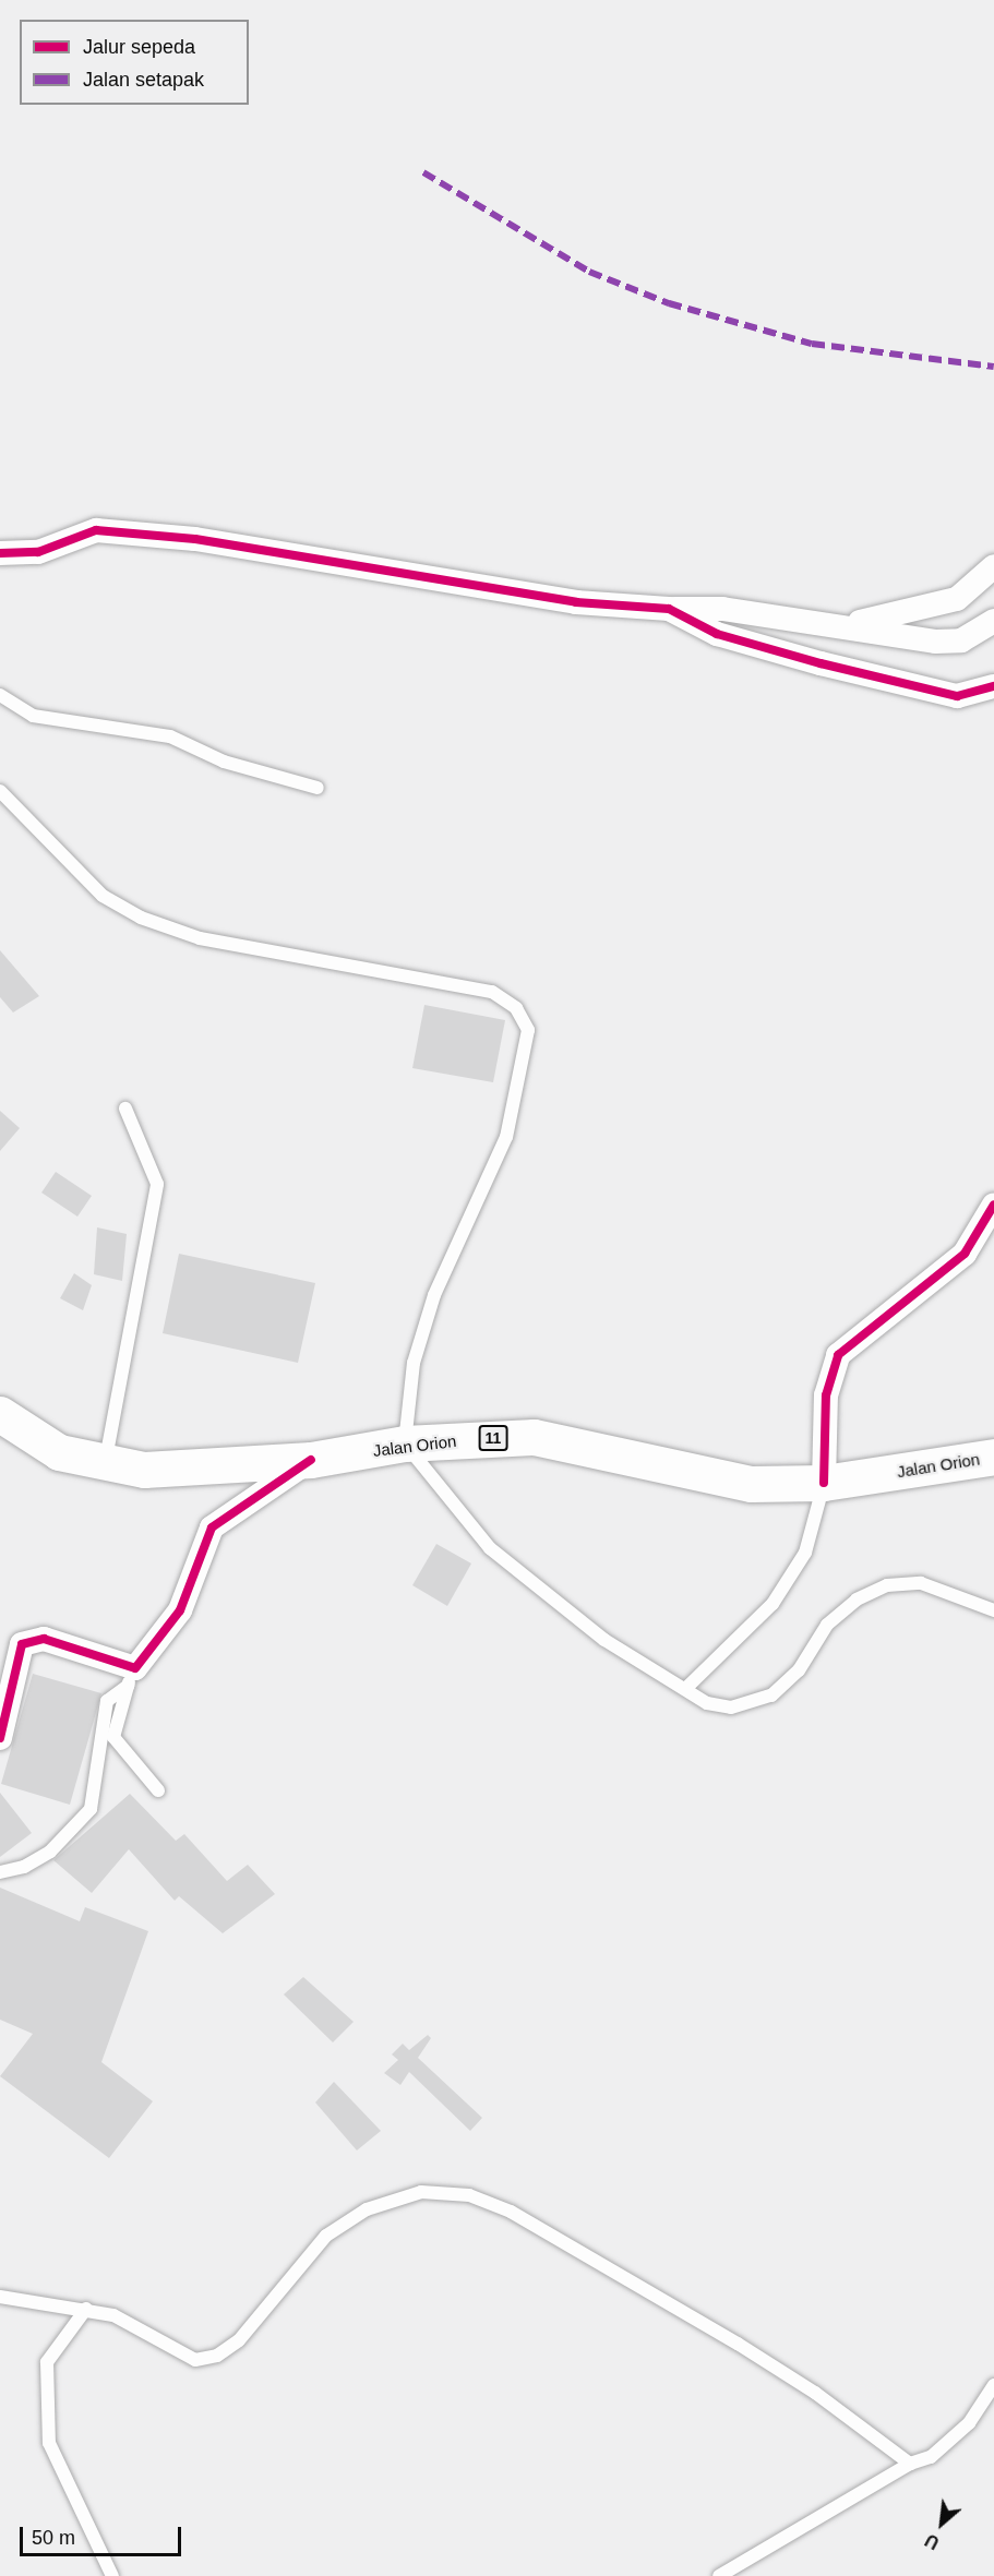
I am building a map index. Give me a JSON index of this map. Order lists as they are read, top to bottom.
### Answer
{
  "streets": {
    "highway": ["11", "Jalan Orion"]
  },
  "legend": ["Jalur sepeda", "Jalan setapak"],
  "scale_bar": "50 m",
  "north": "bottom left"
}
